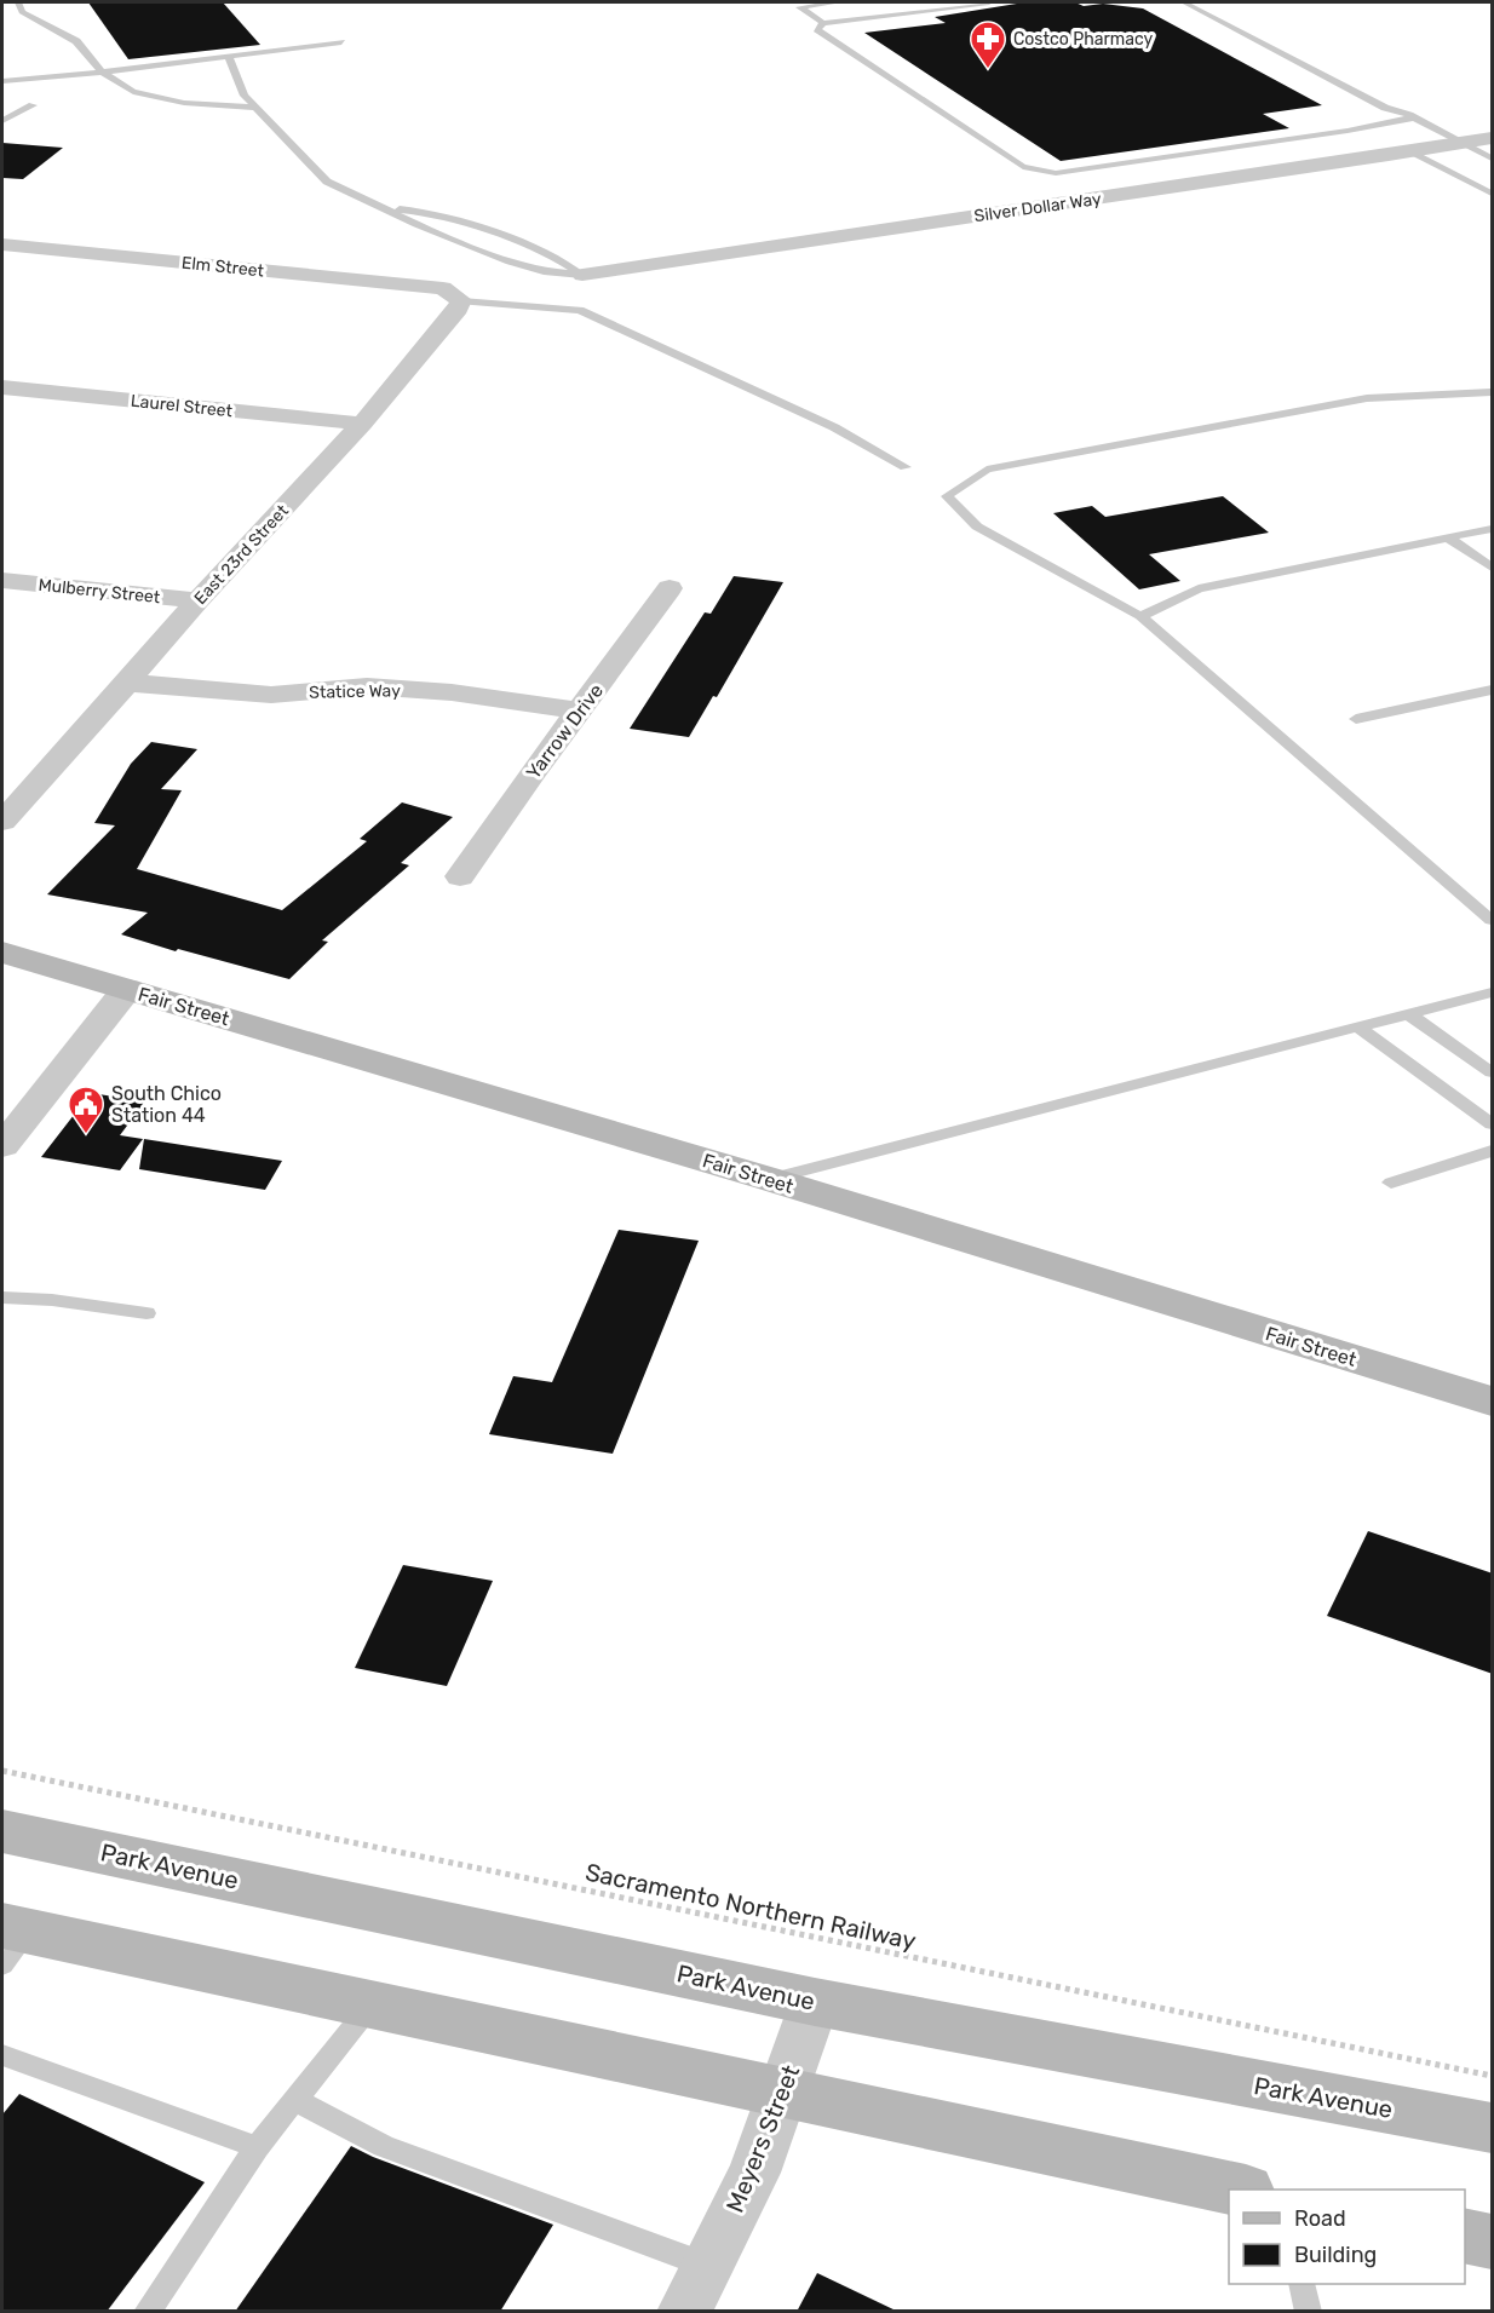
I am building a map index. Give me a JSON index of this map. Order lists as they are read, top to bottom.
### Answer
{
  "streets": {
    "main road": ["Fair Street", "Park Avenue"],
    "street": [
      "Silver Dollar Way",
      "Elm Street",
      "Laurel Street",
      "East 23rd Street",
      "Mulberry Street",
      "Statice Way",
      "Yarrow Drive",
      "Meyers Street"
    ],
    "path": ["Sacramento Northern Railway"]
  },
  "crossings": [
    ["Elm Street", "East 23rd Street"],
    ["Laurel Street", "East 23rd Street"],
    ["East 23rd Street", "Mulberry Street"],
    ["East 23rd Street", "Statice Way"],
    ["Statice Way", "Yarrow Drive"],
    ["Park Avenue", "Meyers Street"]
  ],
  "places": {
    "pharmacy": ["Costco Pharmacy"],
    "public building": ["South Chico Station 44"]
  },
  "legend": ["Road", "Building"]
}
